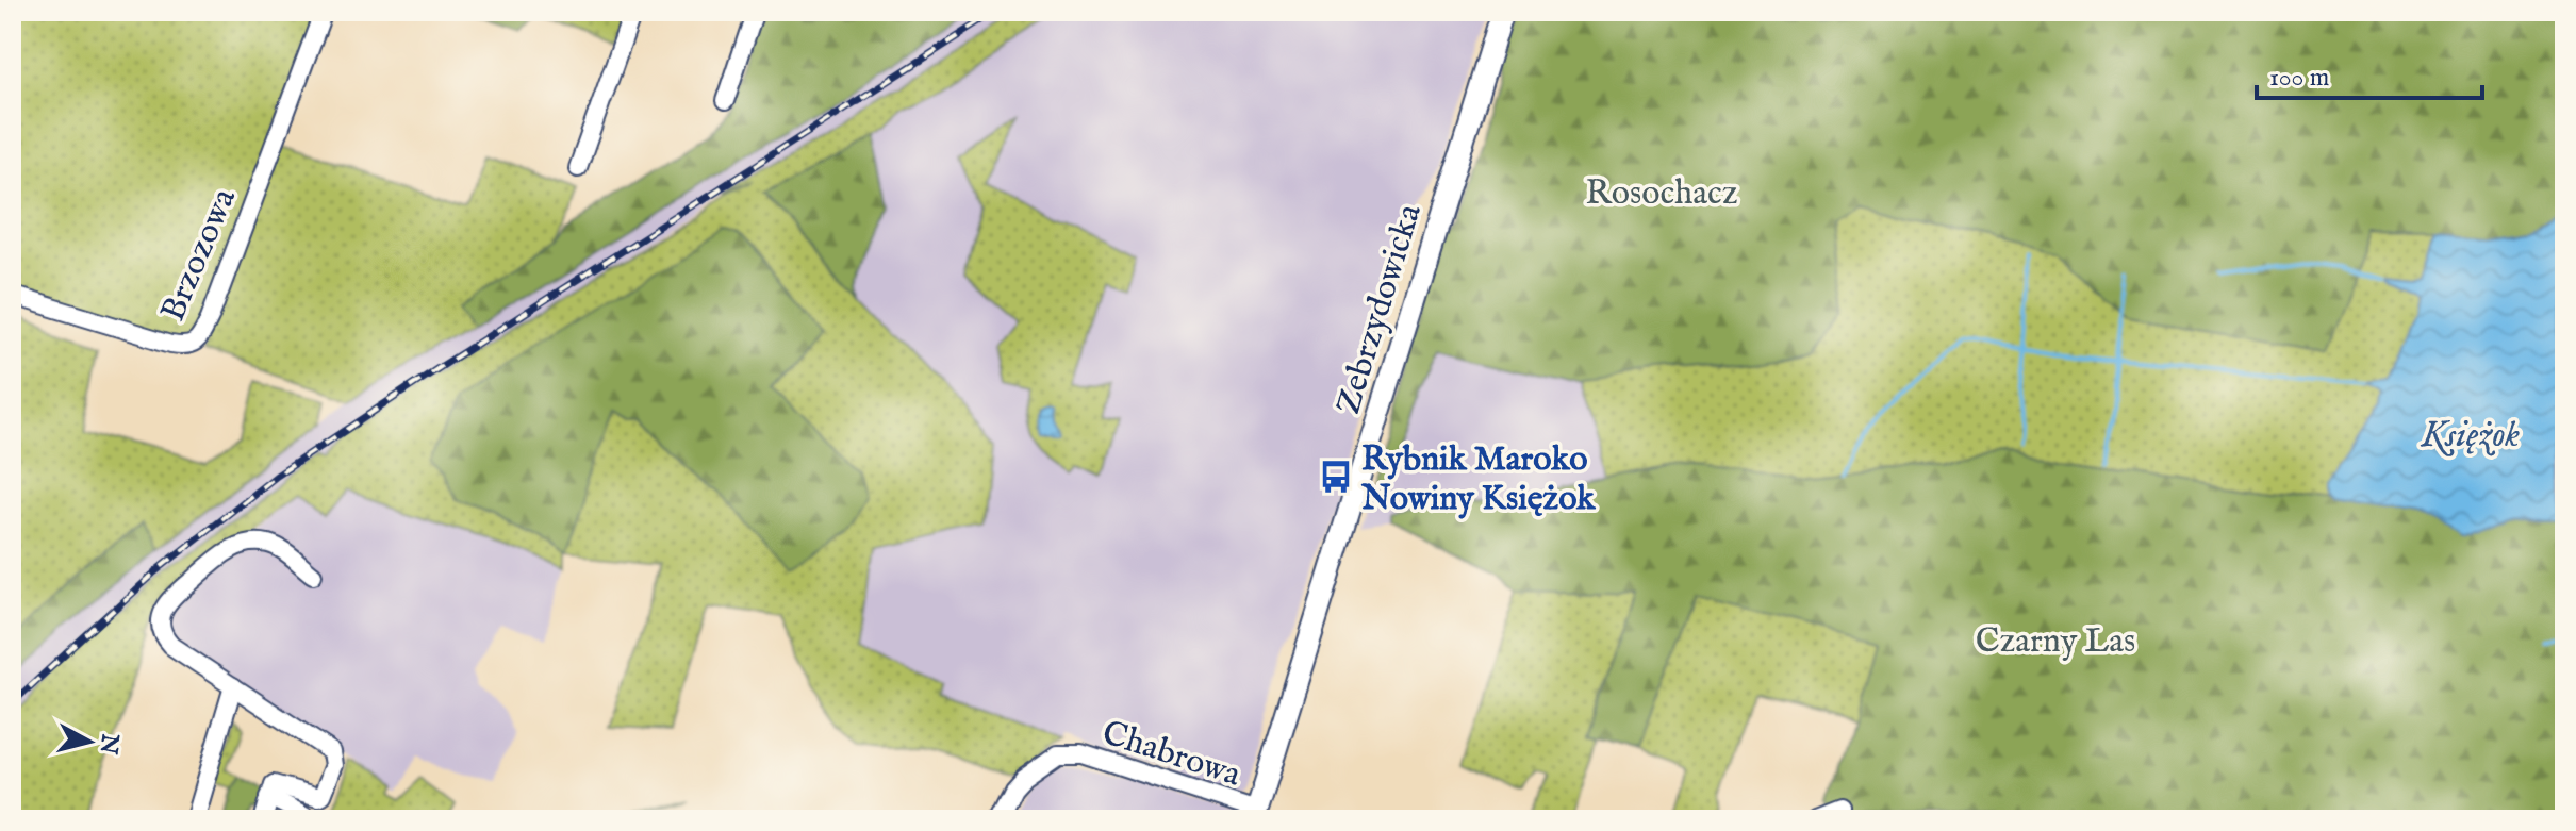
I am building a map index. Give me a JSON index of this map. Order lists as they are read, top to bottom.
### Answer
{
  "streets": {
    "street": ["Brzozowa", "Zebrzydowicka", "Chabrowa"]
  },
  "crossings": [
    ["Zebrzydowicka", "Chabrowa"]
  ],
  "water": ["Księżok"],
  "parks": ["Rosochacz", "Czarny Las"],
  "places": {
    "bus stop": ["Rybnik Maroko Nowiny Księżok"]
  },
  "scale_bar": "100 m",
  "north": "right"
}
